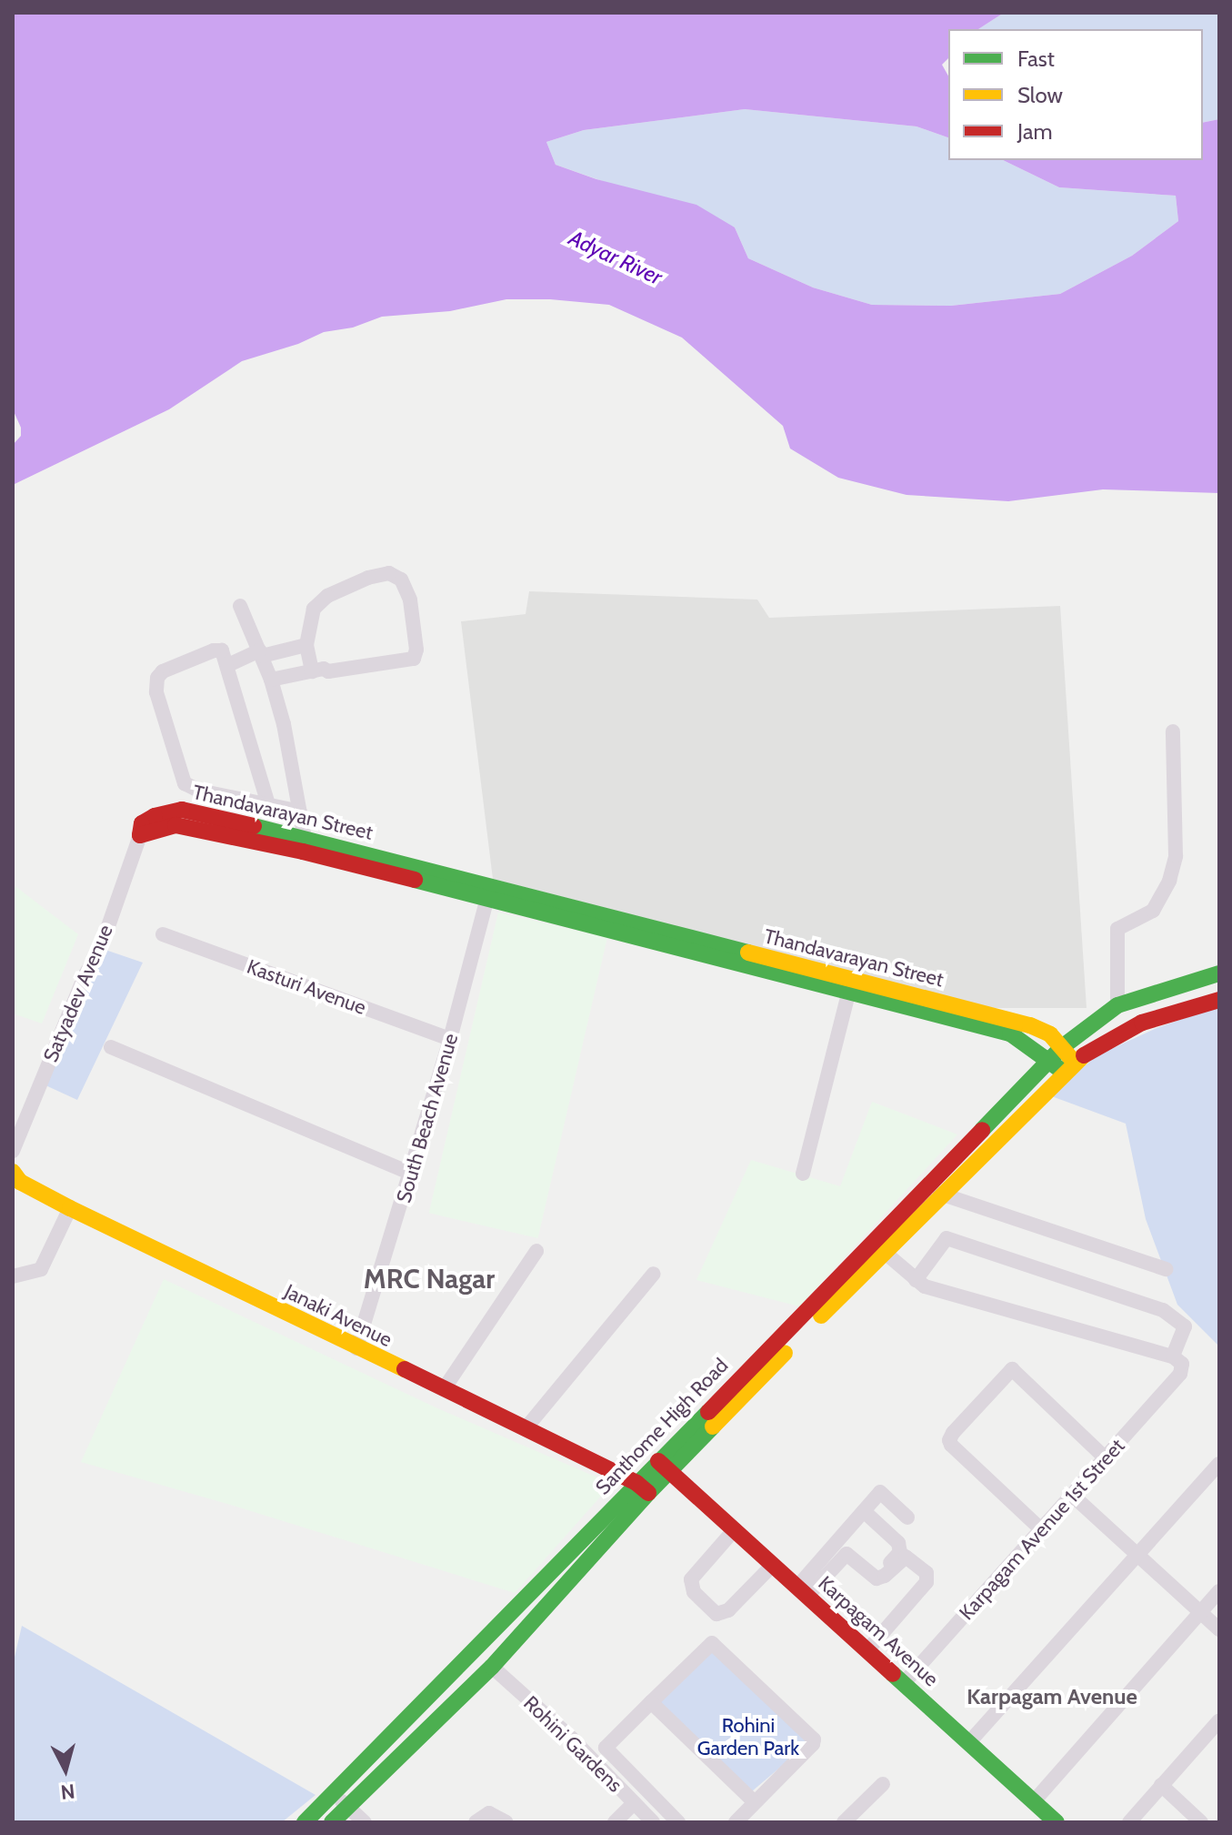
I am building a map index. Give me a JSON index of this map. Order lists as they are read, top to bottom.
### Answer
{
  "streets": {
    "street": [
      "Thandavarayan Street",
      "Kasturi Avenue",
      "Satyadev Avenue",
      "South Beach Avenue",
      "Janaki Avenue",
      "Santhome High Road",
      "Karpagam Avenue 1st Street",
      "Karpagam Avenue",
      "Rohini Gardens"
    ]
  },
  "crossings": [
    ["Thandavarayan Street", "Satyadev Avenue"],
    ["Thandavarayan Street", "South Beach Avenue"],
    ["Thandavarayan Street", "Santhome High Road"],
    ["Kasturi Avenue", "South Beach Avenue"],
    ["South Beach Avenue", "Janaki Avenue"],
    ["Janaki Avenue", "Santhome High Road"],
    ["Santhome High Road", "Karpagam Avenue"],
    ["Santhome High Road", "Rohini Gardens"],
    ["Karpagam Avenue 1st Street", "Karpagam Avenue"]
  ],
  "districts": ["MRC Nagar", "Karpagam Avenue"],
  "water": ["Adyar River"],
  "parks": ["Rohini Garden Park"],
  "legend": ["Fast", "Slow", "Jam"],
  "north": "bottom"
}
